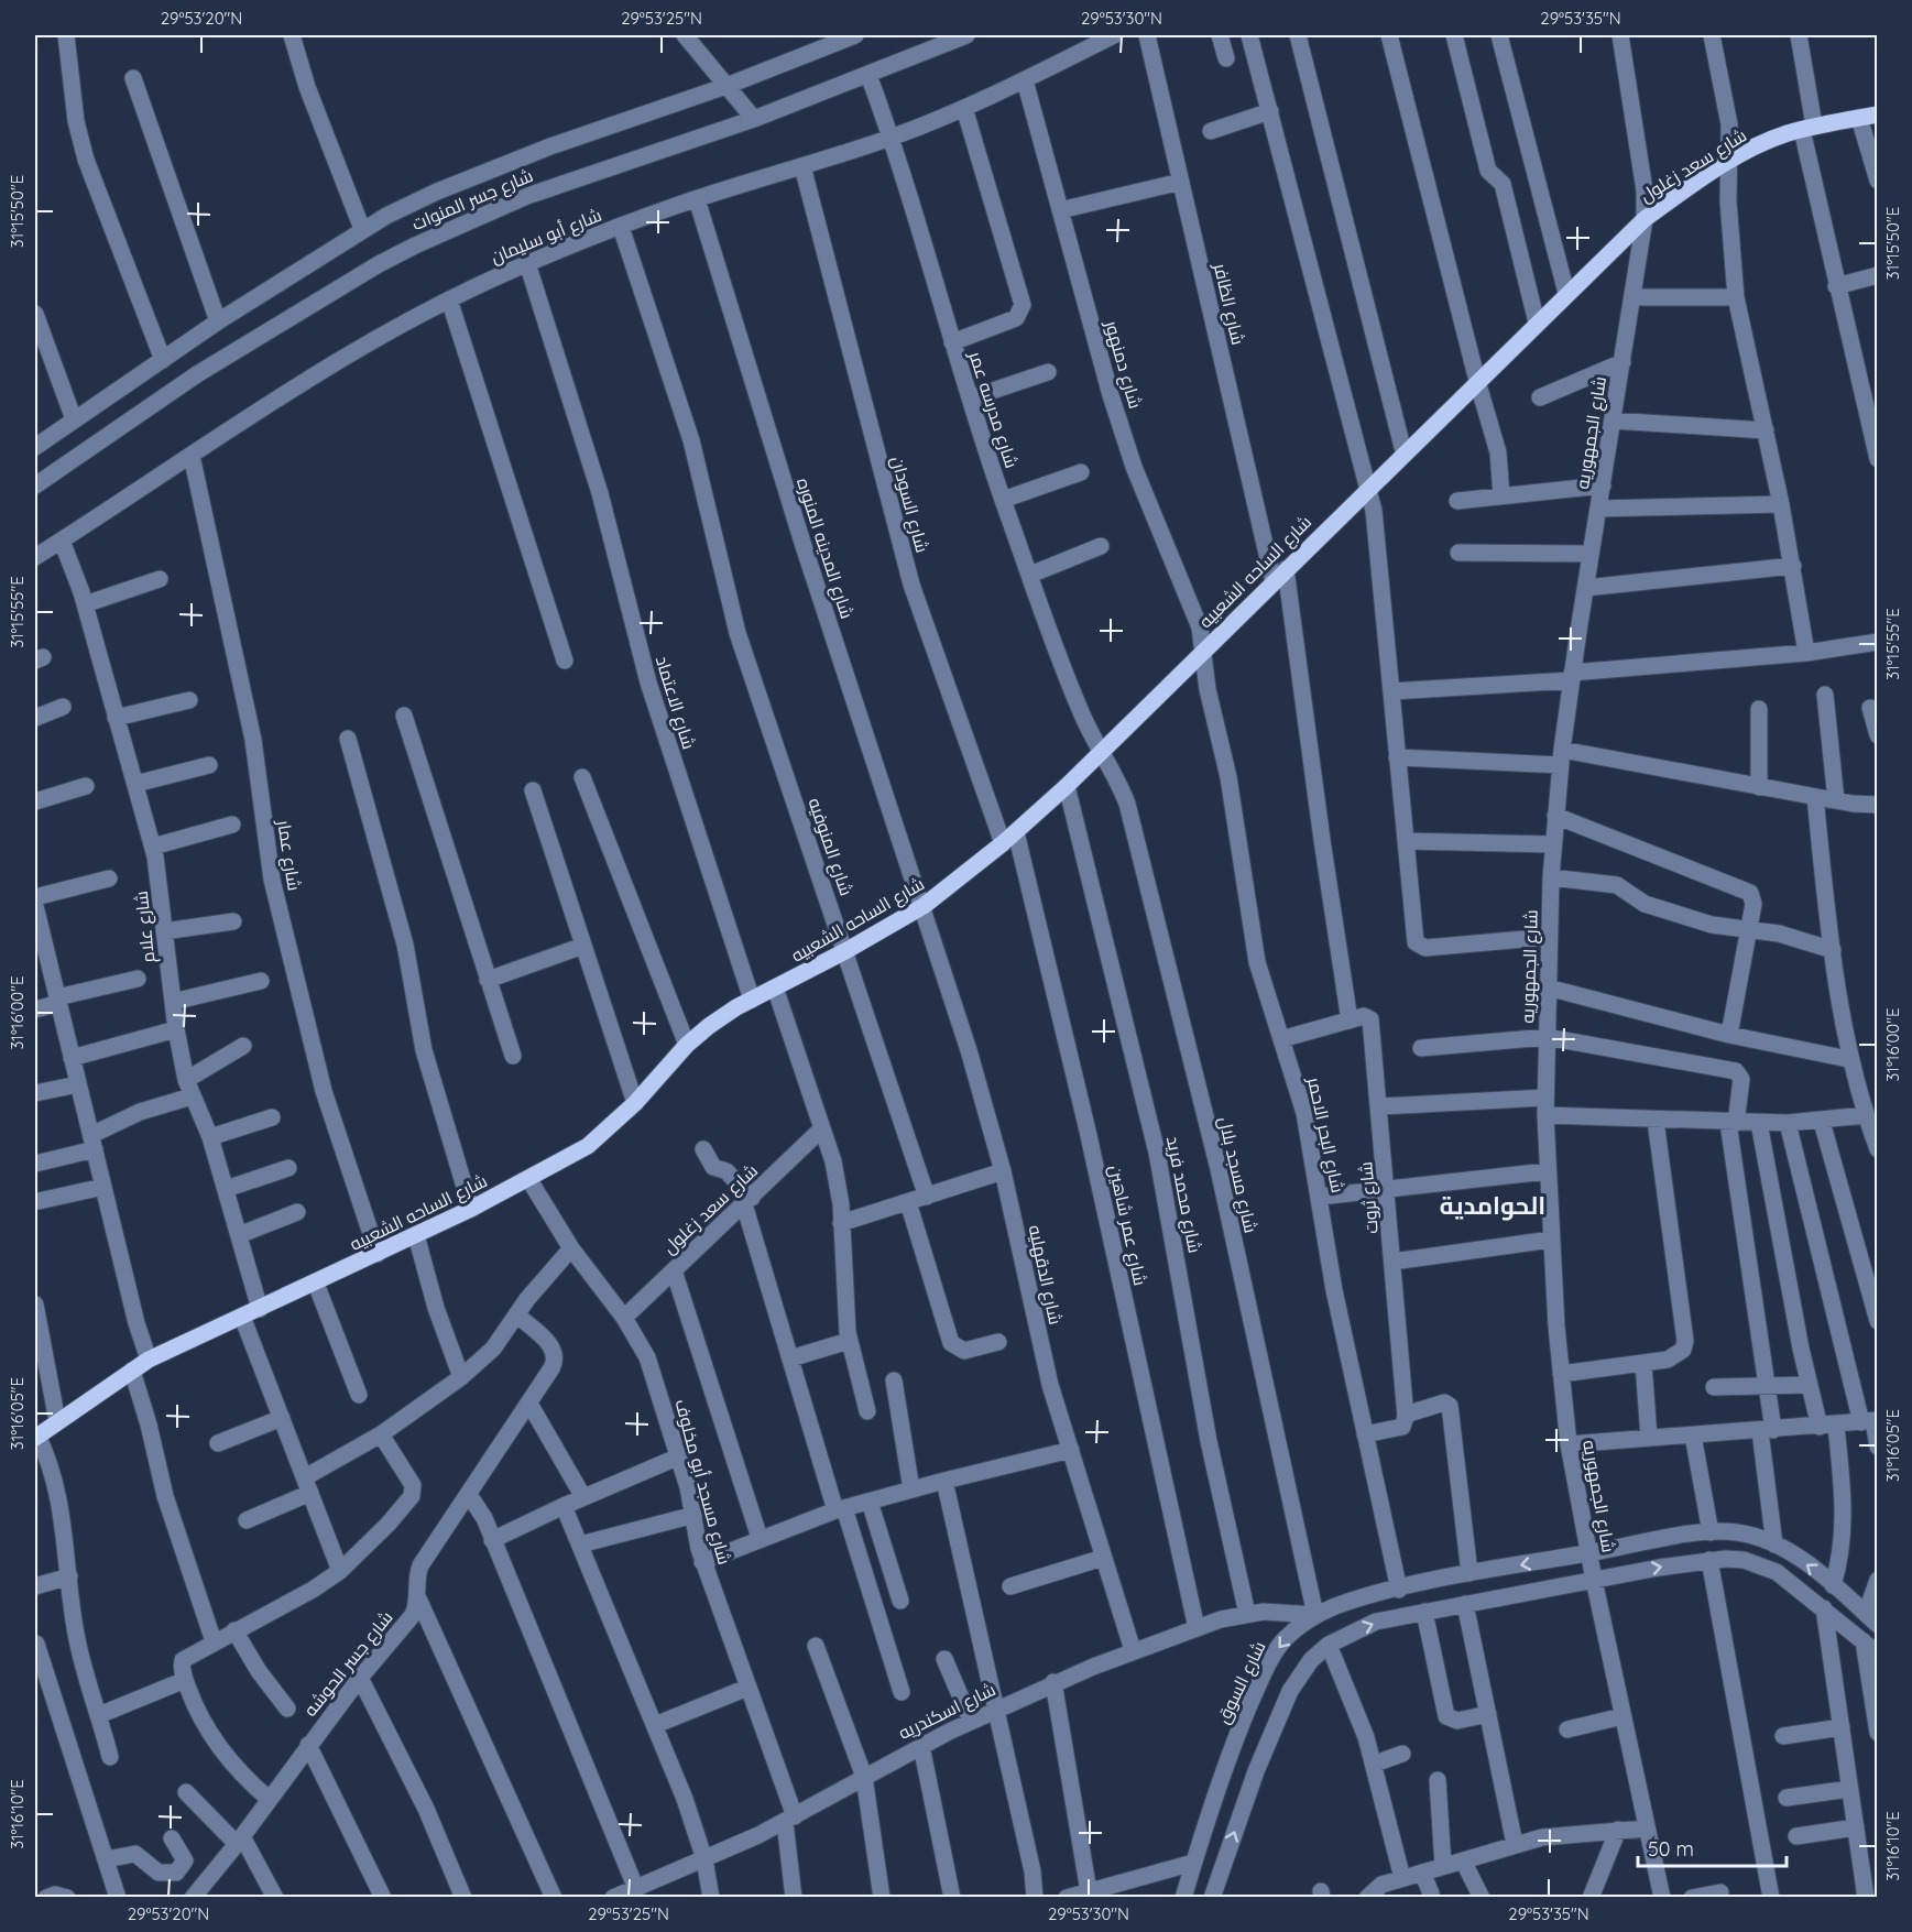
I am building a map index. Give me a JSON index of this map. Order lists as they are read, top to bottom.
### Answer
{
  "streets": {
    "main road": ["شارع سعد زغلول", "شارع الساحه الشعبيه"],
    "street": [
      "شارع جسر المنوات",
      "شارع أبو سليمان",
      "شارع الظافر",
      "شارع دمنهور",
      "شارع مدرسه عمر",
      "شارع الجمهوريه",
      "شارع السودان",
      "شارع المدينه المنوره",
      "شارع الاعتماد",
      "شارع المنوفيه",
      "شارع عمار",
      "شارع علام",
      "شارع البحر الاحمر",
      "شارع مسجد بلال",
      "شارع محمد فريد",
      "شارع ثروت",
      "شارع عمر شاهين",
      "شارع الدقهليه",
      "شارع مسجد أبو مخلوف",
      "شارع جسر الحوشه",
      "شارع السوق",
      "شارع اسكندريه"
    ]
  },
  "crossings": [
    ["شارع سعد زغلول", "شارع الجمهوريه"],
    ["شارع سعد زغلول", "شارع الساحه الشعبيه"],
    ["شارع سعد زغلول", "شارع مسجد أبو مخلوف"],
    ["شارع جسر المنوات", "شارع مدرسه عمر"],
    ["شارع أبو سليمان", "شارع دمنهور"],
    ["شارع أبو سليمان", "شارع مدرسه عمر"],
    ["شارع أبو سليمان", "شارع السودان"],
    ["شارع أبو سليمان", "شارع المدينه المنوره"],
    ["شارع أبو سليمان", "شارع الاعتماد"],
    ["شارع أبو سليمان", "شارع المنوفيه"],
    ["شارع أبو سليمان", "شارع عمار"],
    ["شارع أبو سليمان", "شارع علام"],
    ["شارع الظافر", "شارع الساحه الشعبيه"],
    ["شارع دمنهور", "شارع الساحه الشعبيه"],
    ["شارع دمنهور", "شارع البحر الاحمر"],
    ["شارع مدرسه عمر", "شارع الساحه الشعبيه"],
    ["شارع مدرسه عمر", "شارع مسجد بلال"],
    ["شارع الجمهوريه", "شارع الساحه الشعبيه"],
    ["شارع الجمهوريه", "شارع السوق"],
    ["شارع السودان", "شارع الساحه الشعبيه"],
    ["شارع المدينه المنوره", "شارع الساحه الشعبيه"],
    ["شارع المدينه المنوره", "شارع الدقهليه"],
    ["شارع الساحه الشعبيه", "شارع الاعتماد"],
    ["شارع الساحه الشعبيه", "شارع المنوفيه"],
    ["شارع الساحه الشعبيه", "شارع عمار"],
    ["شارع الساحه الشعبيه", "شارع علام"],
    ["شارع الساحه الشعبيه", "شارع البحر الاحمر"],
    ["شارع الساحه الشعبيه", "شارع مسجد بلال"],
    ["شارع الساحه الشعبيه", "شارع محمد فريد"],
    ["شارع الساحه الشعبيه", "شارع عمر شاهين"],
    ["شارع الساحه الشعبيه", "شارع الدقهليه"],
    ["شارع الساحه الشعبيه", "شارع مسجد أبو مخلوف"],
    ["شارع البحر الاحمر", "شارع السوق"],
    ["شارع مسجد بلال", "شارع السوق"],
    ["شارع مسجد بلال", "شارع اسكندريه"],
    ["شارع محمد فريد", "شارع اسكندريه"],
    ["شارع عمر شاهين", "شارع اسكندريه"],
    ["شارع الدقهليه", "شارع اسكندريه"],
    ["شارع مسجد أبو مخلوف", "شارع اسكندريه"],
    ["شارع السوق", "شارع اسكندريه"]
  ],
  "districts": ["الحوامدية"],
  "scale_bar": "50 m",
  "coordinates": [
    "29°53'20\"N",
    "29°53'25\"N",
    "29°53'30\"N",
    "29°53'35\"N",
    "31°15'50\"E",
    "31°15'55\"E",
    "31°16'00\"E",
    "31°16'05\"E",
    "31°16'10\"E"
  ]
}
